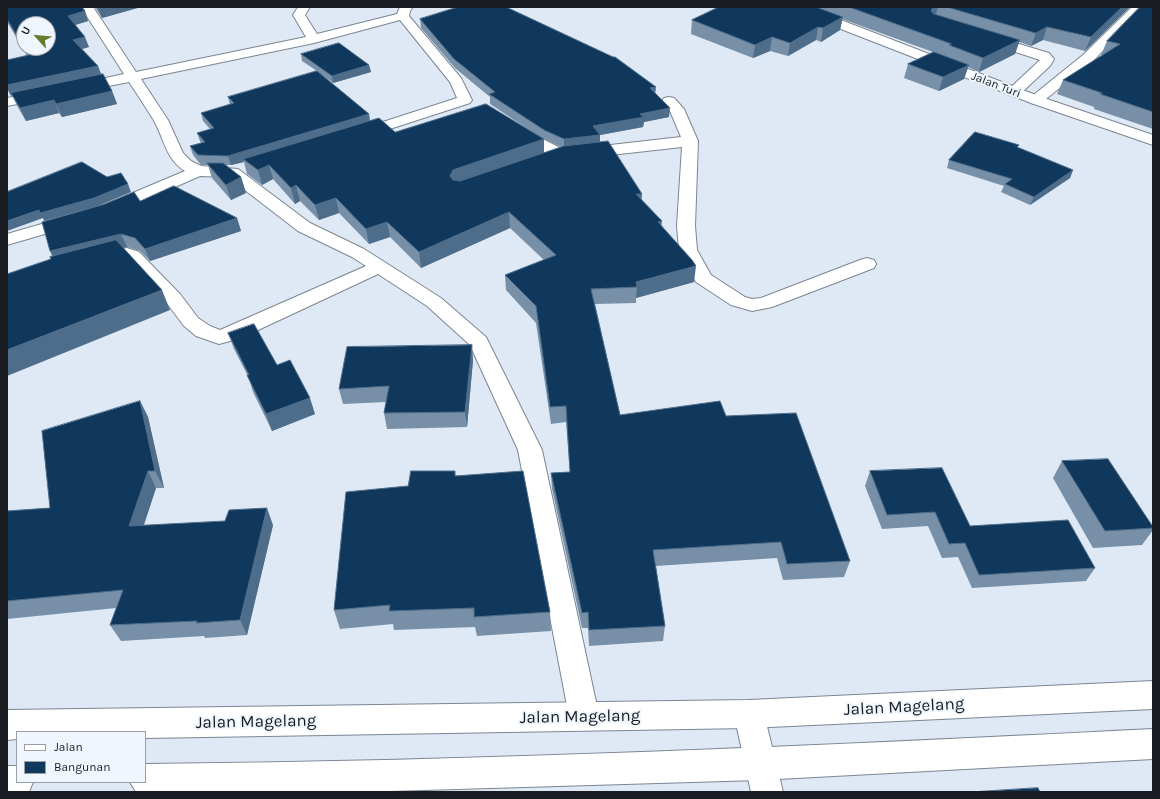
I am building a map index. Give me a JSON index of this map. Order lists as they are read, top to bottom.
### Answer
{
  "streets": {
    "main road": ["Jalan Turi", "Jalan Magelang"]
  },
  "legend": ["Jalan", "Bangunan"],
  "north": "top left"
}
